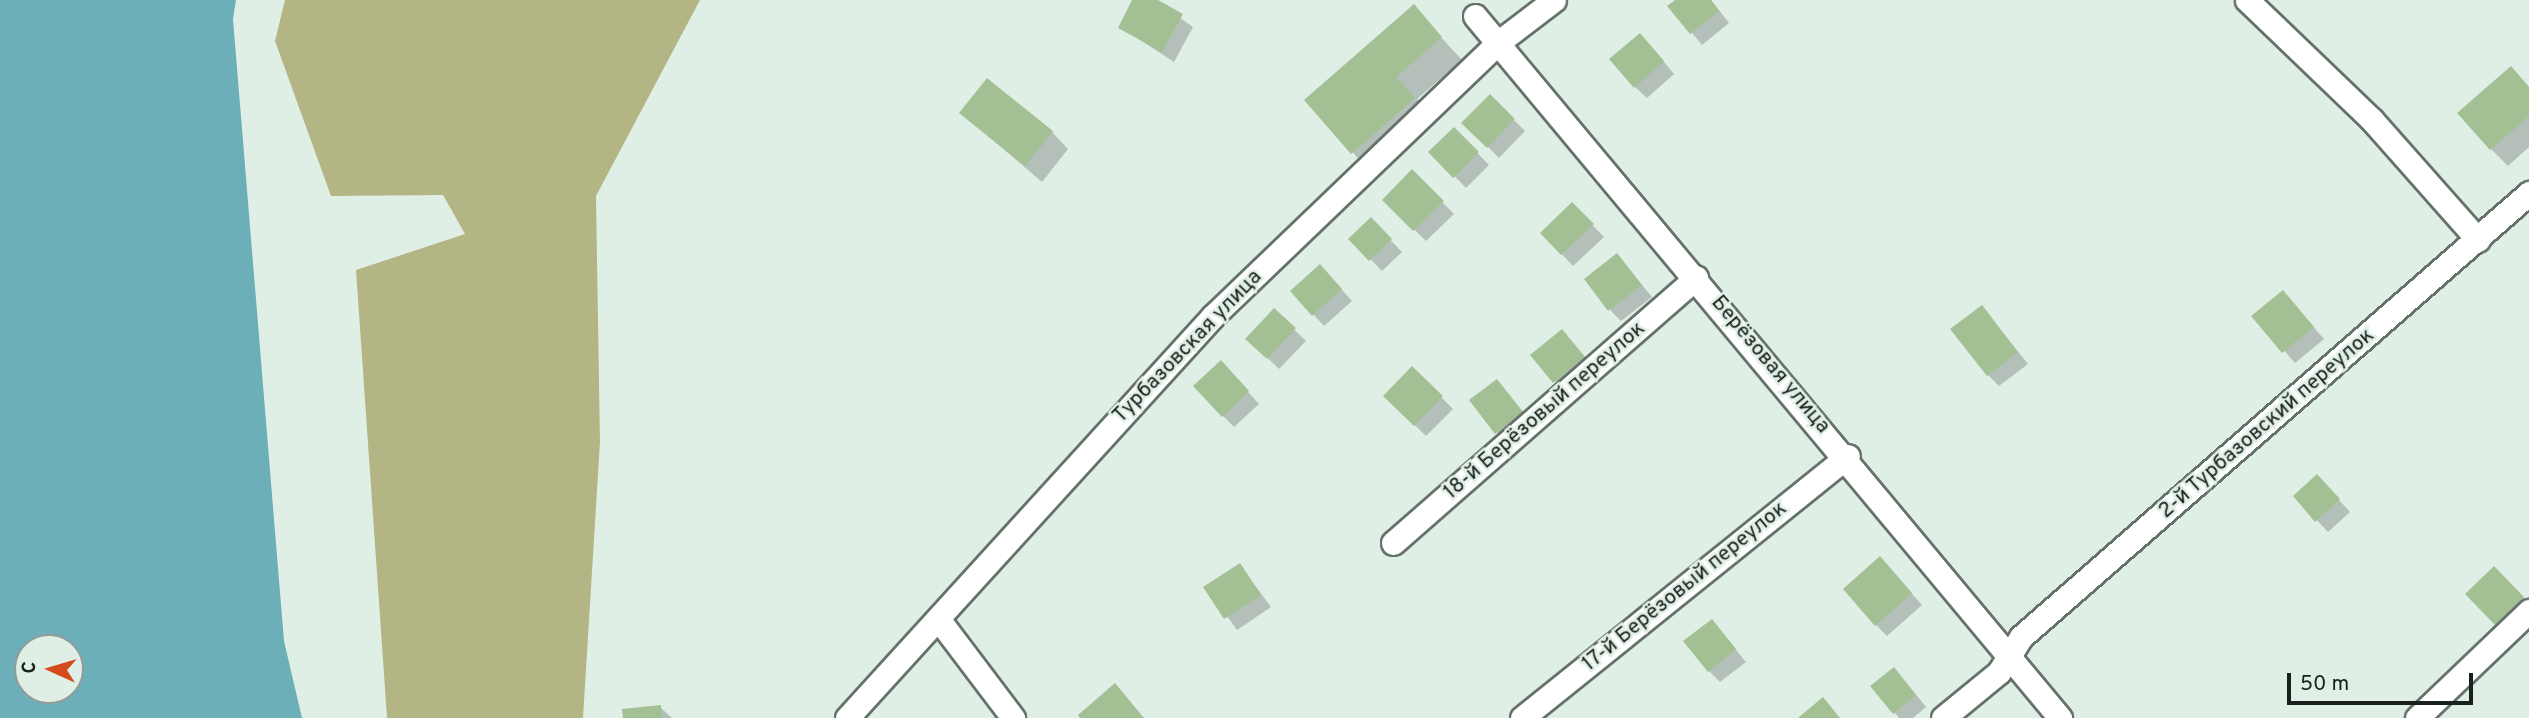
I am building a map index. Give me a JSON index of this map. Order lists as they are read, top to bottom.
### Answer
{
  "streets": {
    "street": [
      "Турбазовская улица",
      "Берёзовая улица",
      "18-й Берёзовый переулок",
      "2-й Турбазовский переулок",
      "17-й Берёзовый переулок"
    ]
  },
  "crossings": [
    ["Турбазовская улица", "Берёзовая улица"],
    ["Берёзовая улица", "18-й Берёзовый переулок"],
    ["Берёзовая улица", "2-й Турбазовский переулок"],
    ["Берёзовая улица", "17-й Берёзовый переулок"]
  ],
  "scale_bar": "50 m",
  "north": "left"
}
